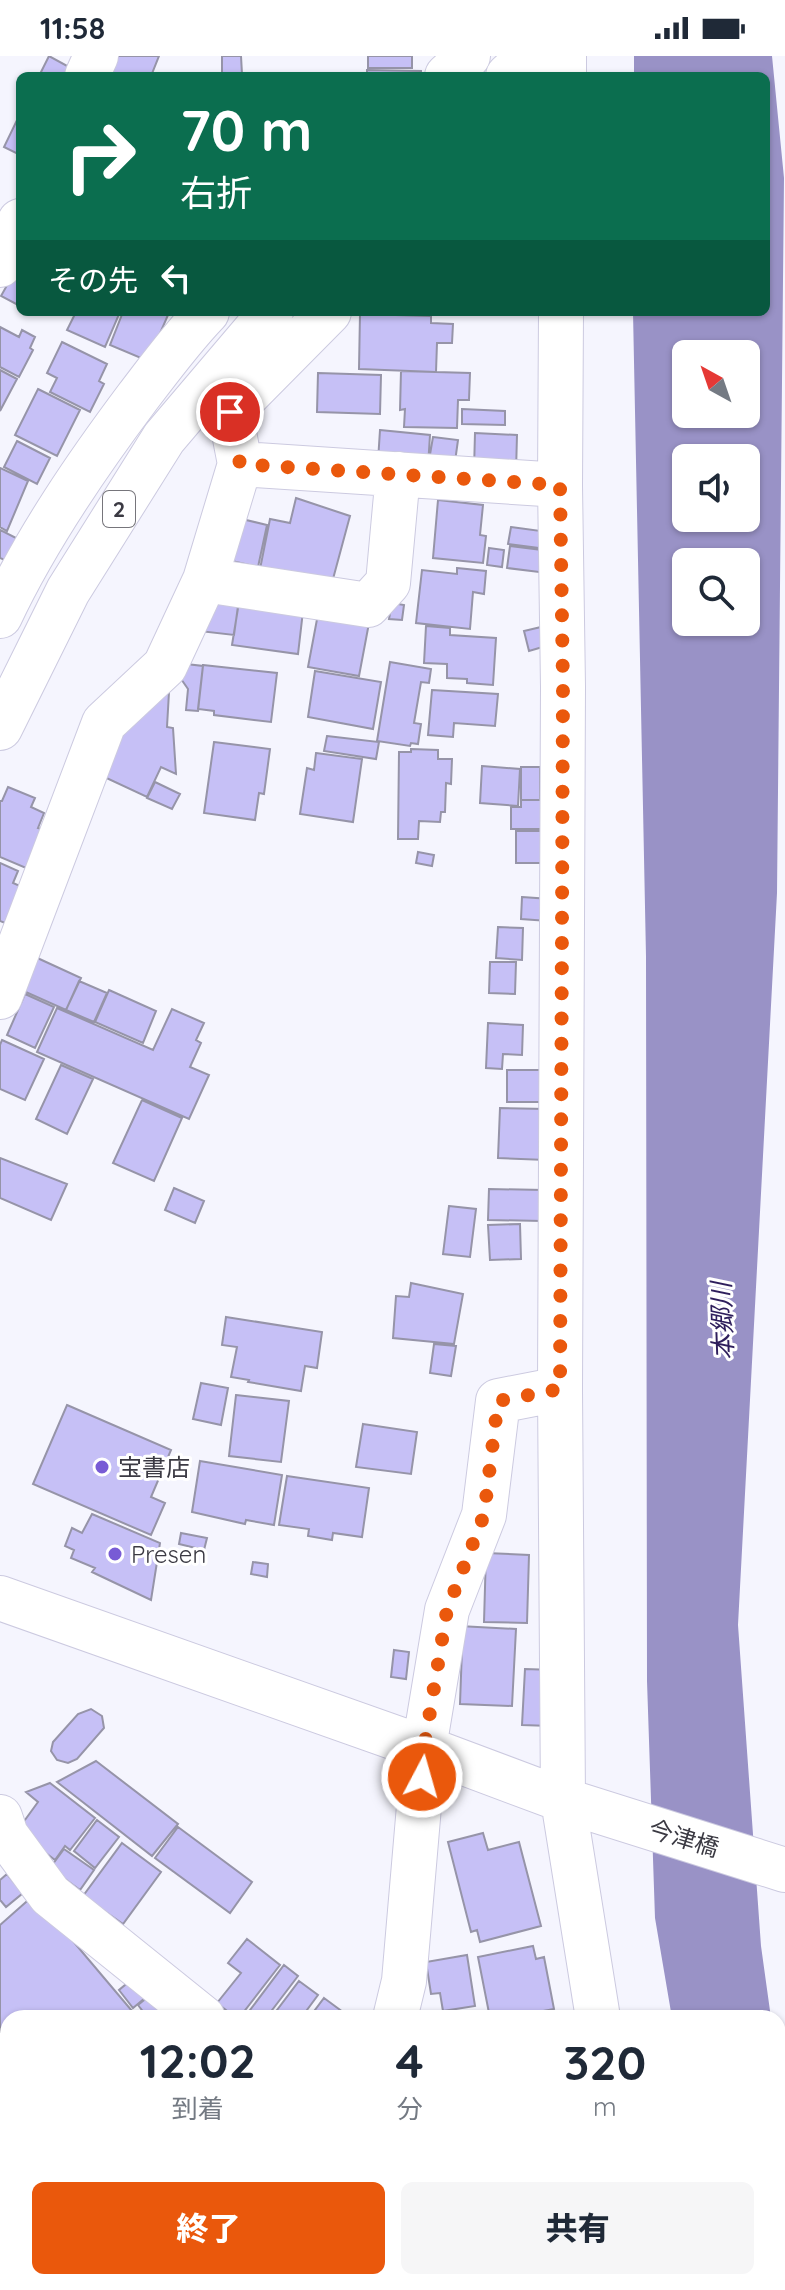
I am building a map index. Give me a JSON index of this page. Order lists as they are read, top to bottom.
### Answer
{
  "streets": {
    "main road": ["2", "今津橋"]
  },
  "water": ["本郷川"],
  "places": ["宝書店", "Presen"],
  "north": "top left",
  "page": {
    "status": "11:58",
    "turn": ["70 m", "右折"],
    "then": "その先",
    "eta": [
      "12:02",
      "到着",
      "4",
      "分",
      "320",
      "m"
    ],
    "buttons": ["終了", "共有"]
  }
}
